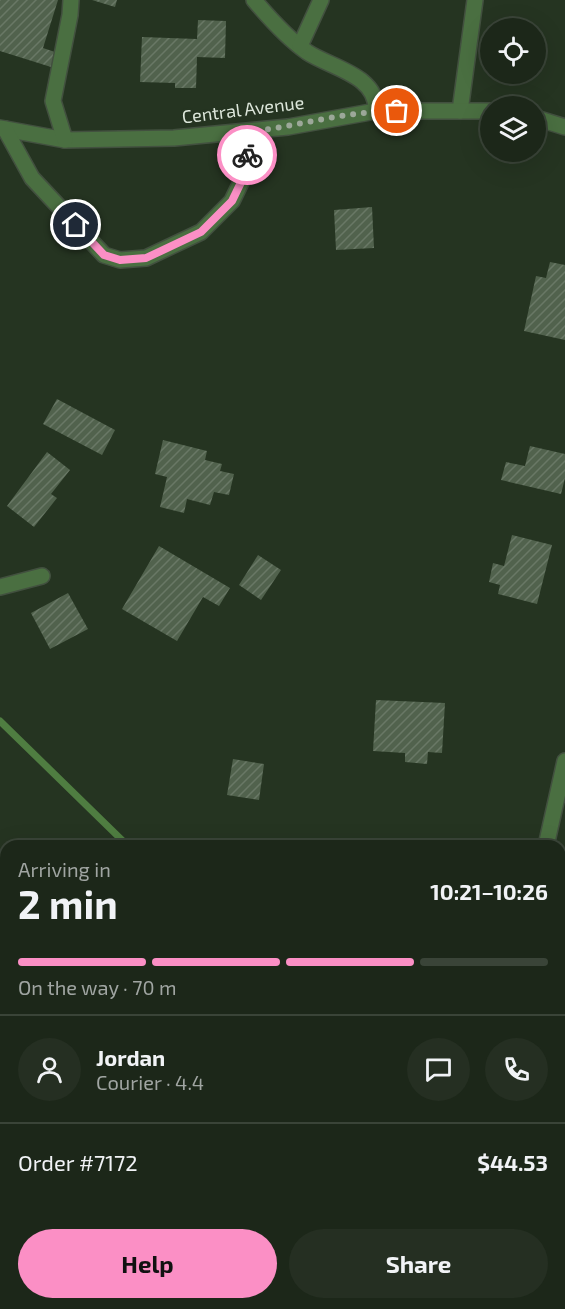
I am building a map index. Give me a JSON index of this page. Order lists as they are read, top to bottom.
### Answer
{
  "streets": {
    "street": ["Central Avenue"]
  },
  "page": {
    "heading": ["2 min", "Arriving in", "10:21–10:26"],
    "panel": [
      "Jordan",
      "Courier · 4.4",
      "Order #7172",
      "$44.53"
    ],
    "bar": "On the way · 70 m",
    "buttons": ["Help", "Share"]
  }
}
